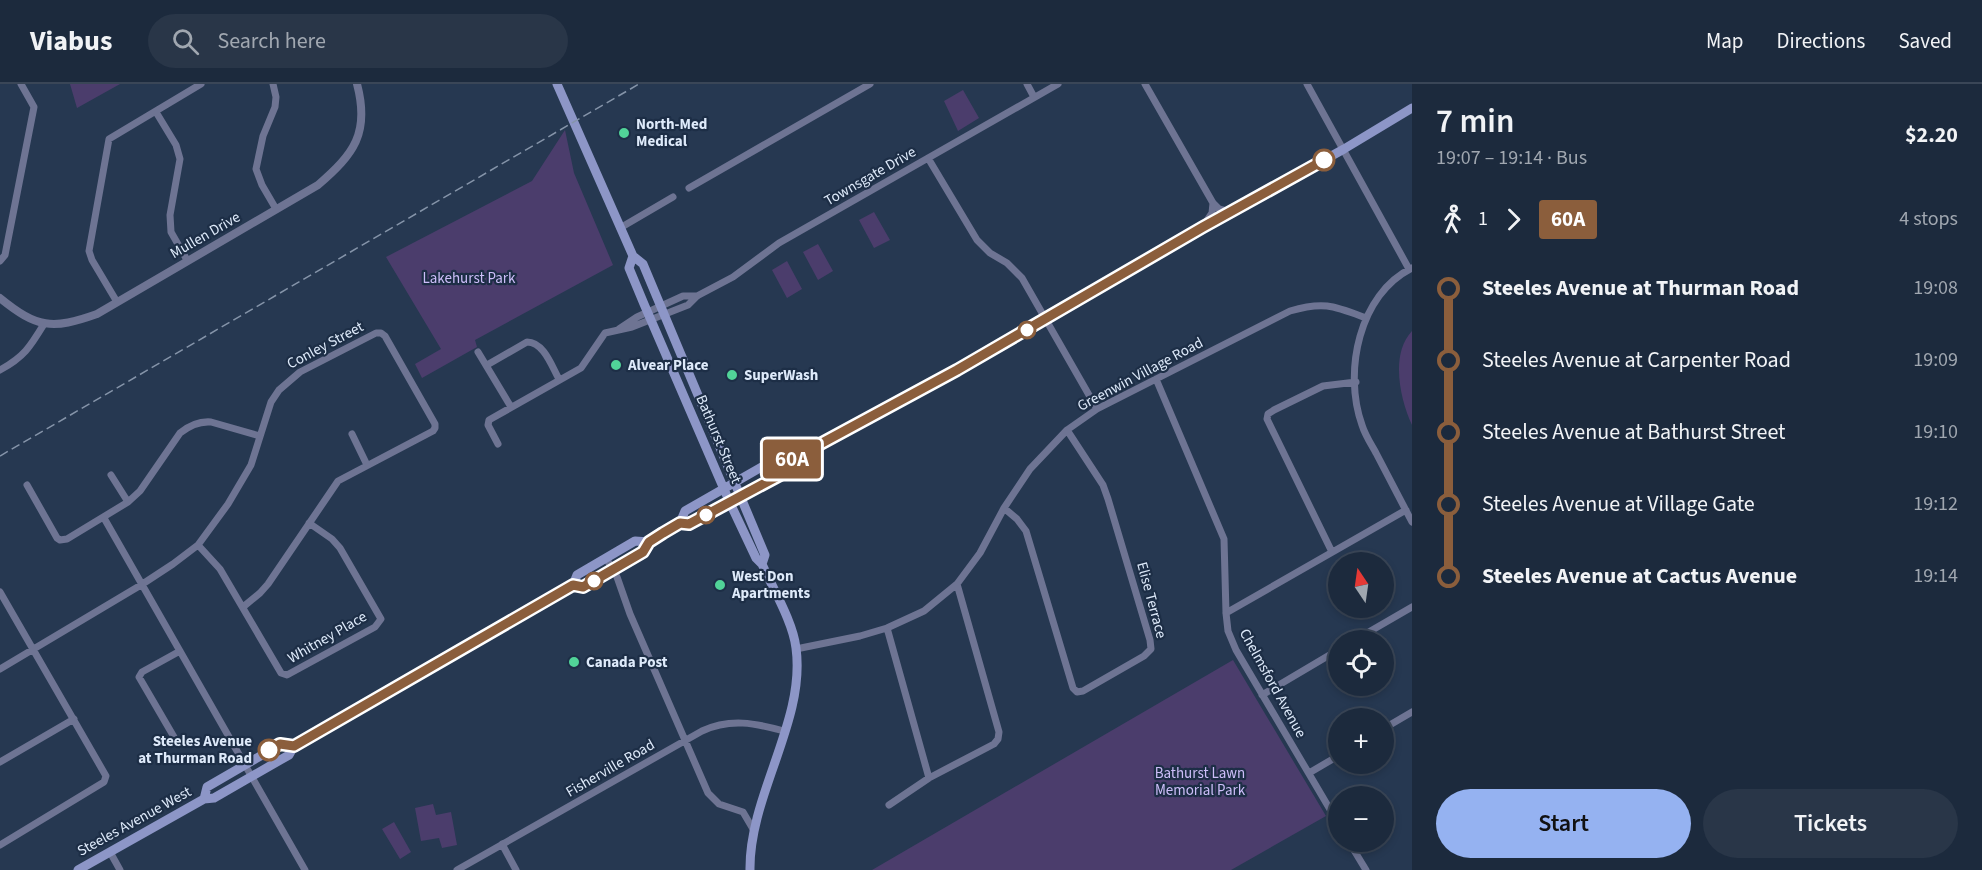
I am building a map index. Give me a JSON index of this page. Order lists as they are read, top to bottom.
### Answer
{
  "streets": {
    "main road": ["Bathurst Street", "Steeles Avenue West"],
    "street": [
      "Townsgate Drive",
      "Mullen Drive",
      "Conley Street",
      "Greenwin Village Road",
      "Elise Terrace",
      "Whitney Place",
      "Chelmsford Avenue",
      "Fisherville Road"
    ]
  },
  "crossings": [
    ["Townsgate Drive", "Bathurst Street"],
    ["Conley Street", "Whitney Place"],
    ["Greenwin Village Road", "Bathurst Street"],
    ["Greenwin Village Road", "Elise Terrace"],
    ["Greenwin Village Road", "Chelmsford Avenue"],
    ["Bathurst Street", "Fisherville Road"],
    ["Bathurst Street", "Steeles Avenue West"]
  ],
  "parks": ["Lakehurst Park", "Bathurst Lawn Memorial Park"],
  "places": [
    "North-Med Medical",
    "Alvear Place",
    "SuperWash",
    "West Don Apartments",
    "Canada Post",
    "Steeles Avenue at Thurman Road"
  ],
  "lines": ["bus line 60A"],
  "north": "top",
  "page": {
    "header": "Viabus",
    "search": "Search here",
    "nav": ["Map", "Directions", "Saved"],
    "on_map": "60A",
    "heading": ["7 min", "19:07 – 19:14 · Bus", "$2.20"],
    "legs": ["1", "60A", "4 stops"],
    "list": [
      {
        "name": "Steeles Avenue at Thurman Road",
        "value": "19:08"
      },
      {
        "name": "Steeles Avenue at Carpenter Road",
        "value": "19:09"
      },
      {
        "name": "Steeles Avenue at Bathurst Street",
        "value": "19:10"
      },
      {
        "name": "Steeles Avenue at Village Gate",
        "value": "19:12"
      },
      {
        "name": "Steeles Avenue at Cactus Avenue",
        "value": "19:14"
      }
    ],
    "map_buttons": ["+", "−"],
    "buttons": ["Start", "Tickets"]
  }
}
